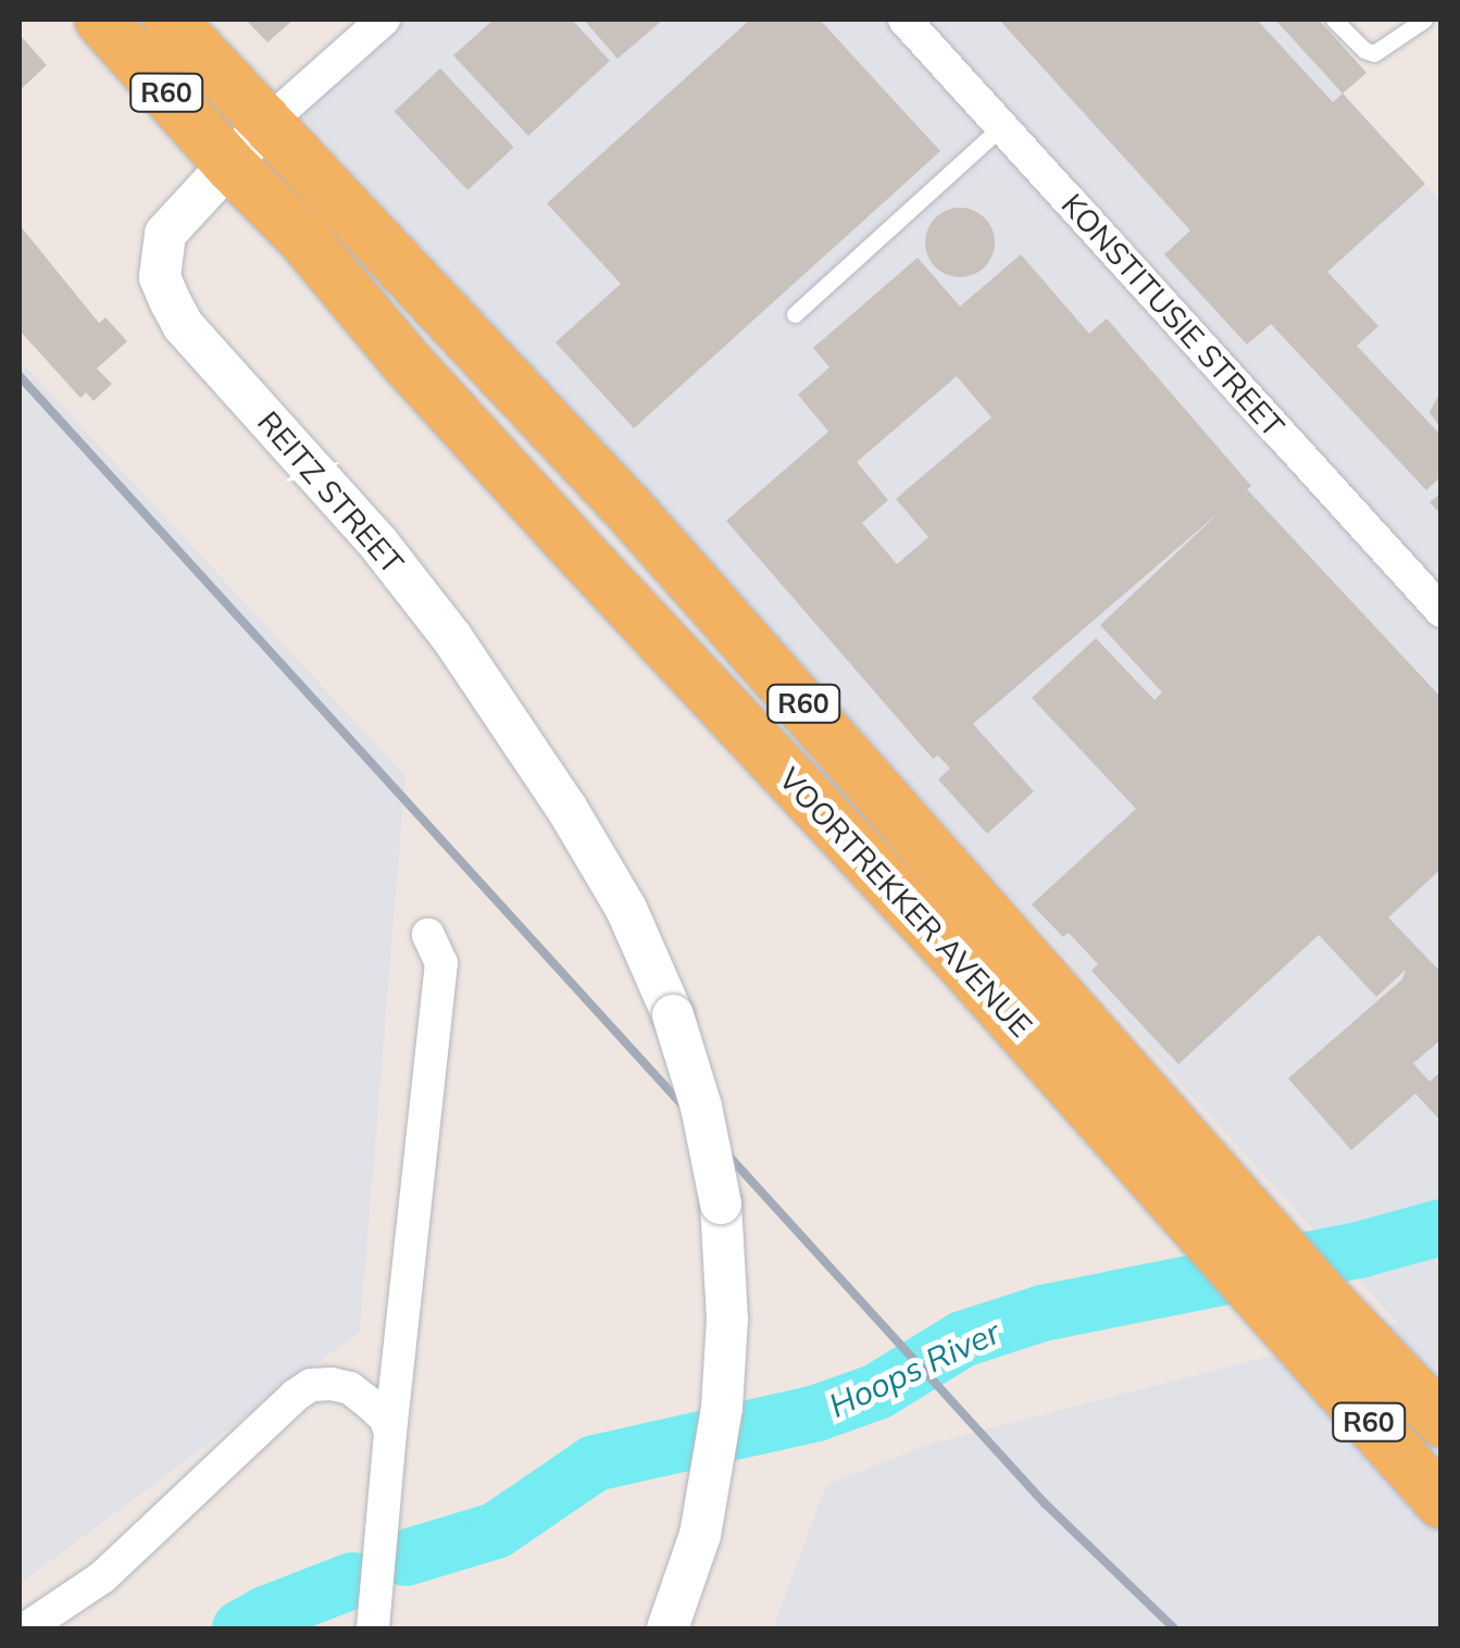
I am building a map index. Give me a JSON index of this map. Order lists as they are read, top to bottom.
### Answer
{
  "streets": {
    "main road": ["R60", "VOORTREKKER AVENUE"],
    "street": ["KONSTITUSIE STREET", "REITZ STREET"]
  },
  "crossings": [
    ["REITZ STREET", "VOORTREKKER AVENUE"]
  ],
  "water": ["Hoops River"]
}
